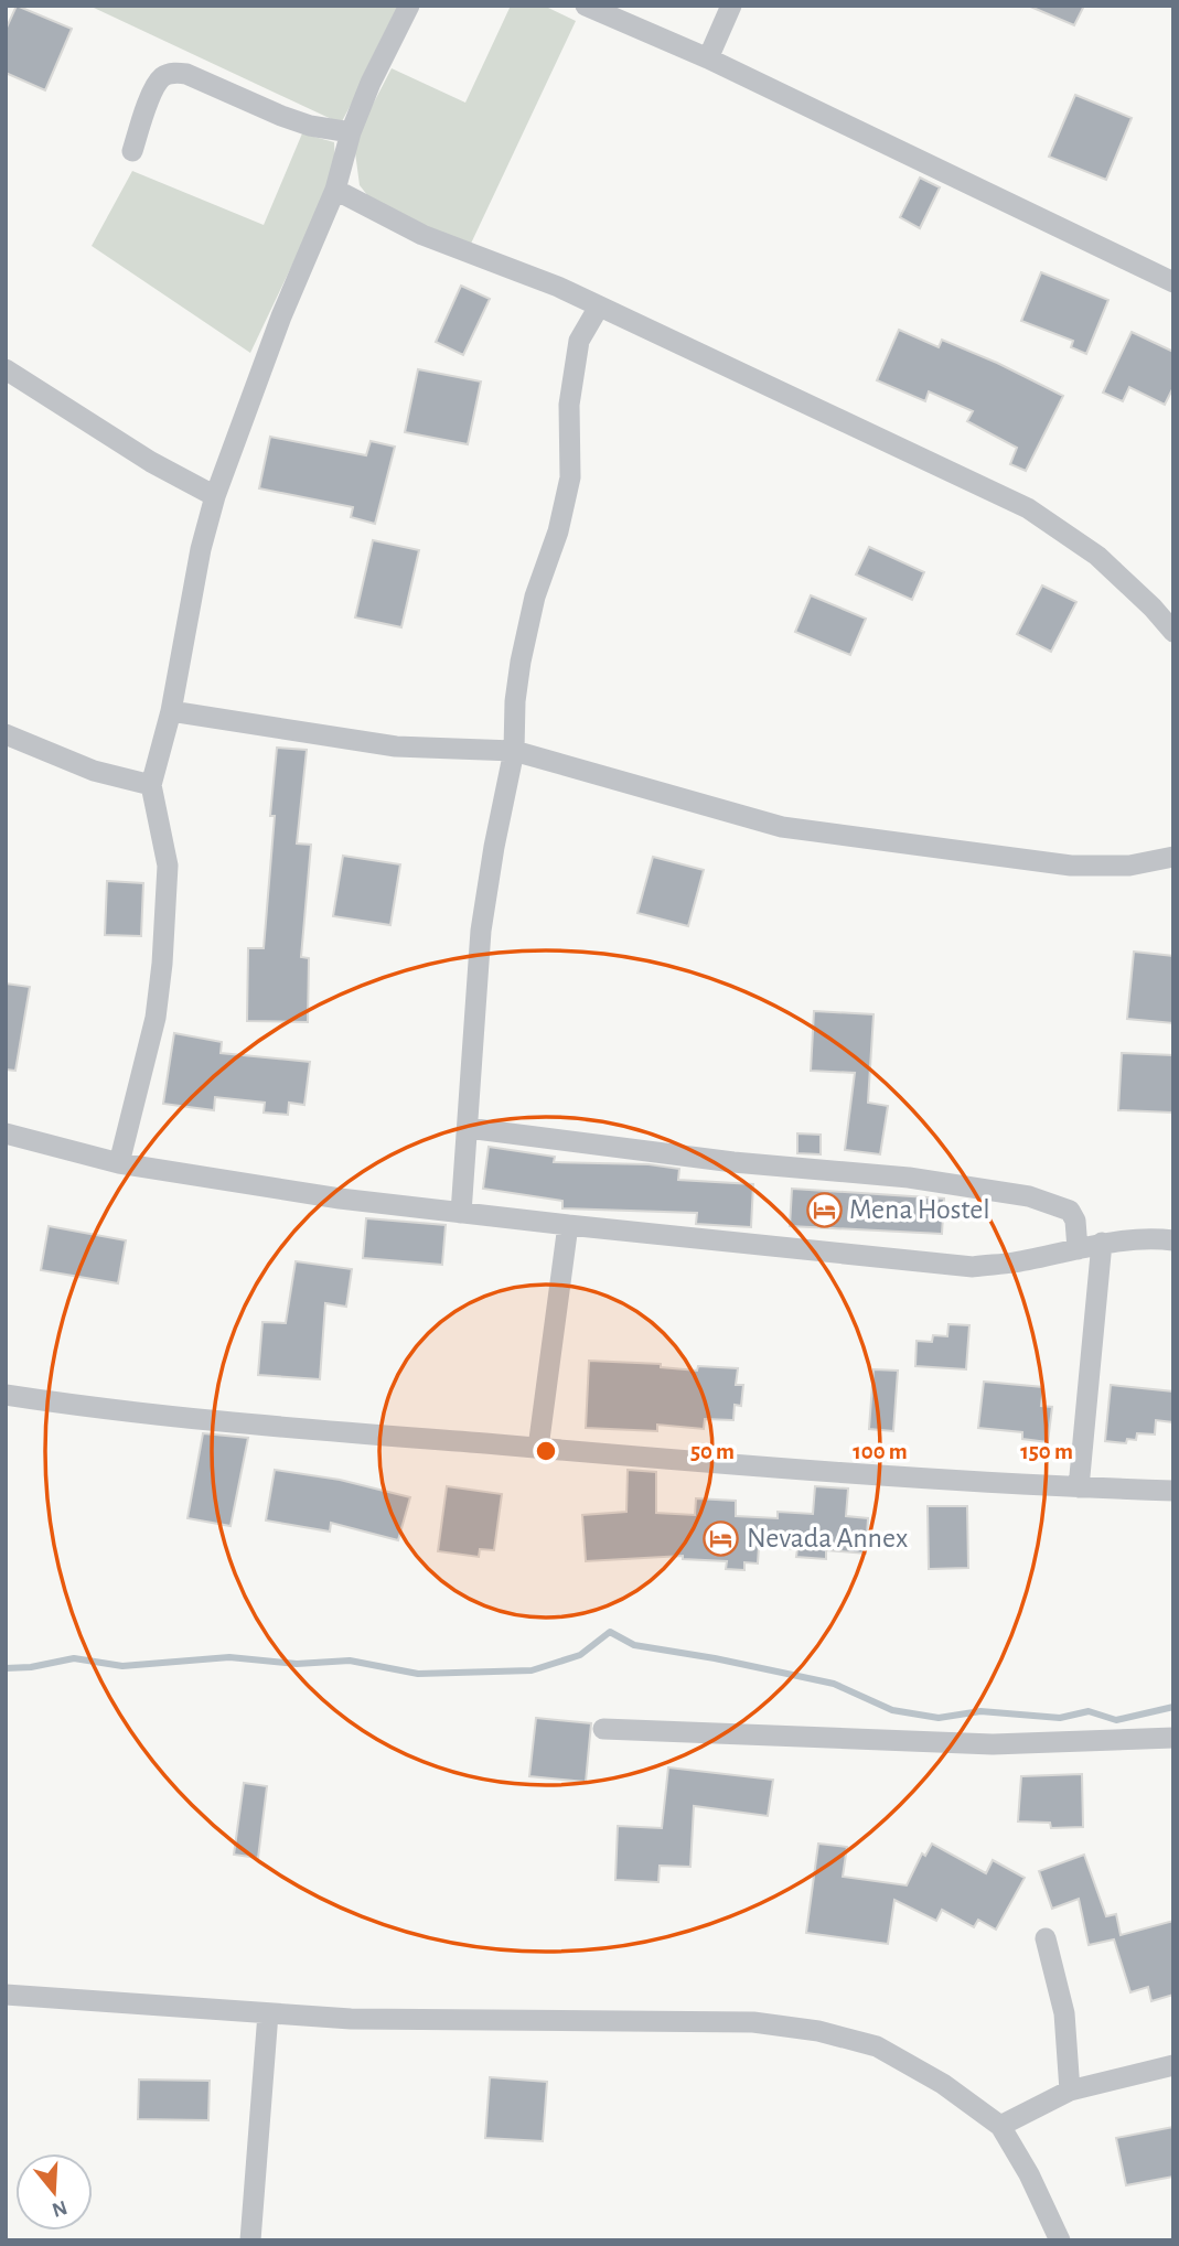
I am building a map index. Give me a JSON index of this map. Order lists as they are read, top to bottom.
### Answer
{
  "places": {
    "hotel": ["Mena Hostel", "Nevada Annex"]
  },
  "north": "bottom",
  "rings": ["50 m", "100 m", "150 m"]
}
